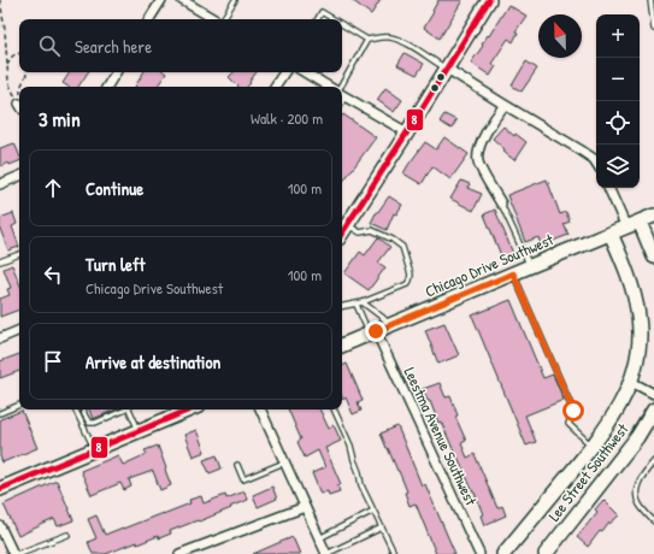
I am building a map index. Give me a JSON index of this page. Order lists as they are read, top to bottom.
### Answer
{
  "streets": {
    "main road": ["Chicago Drive Southwest", "Lee Street Southwest"],
    "street": ["Leestma Avenue Southwest"]
  },
  "crossings": [
    ["Chicago Drive Southwest", "Leestma Avenue Southwest"],
    ["Chicago Drive Southwest", "Lee Street Southwest"]
  ],
  "lines": ["transit line 8"],
  "north": "top",
  "page": {
    "map_buttons": ["+", "−"],
    "search": "Search here",
    "heading": ["3 min", "Walk · 200 m"],
    "list": [
      ["Continue", "100 m"],
      ["Turn left", "Chicago Drive Southwest", "100 m"],
      "Arrive at destination"
    ]
  }
}
